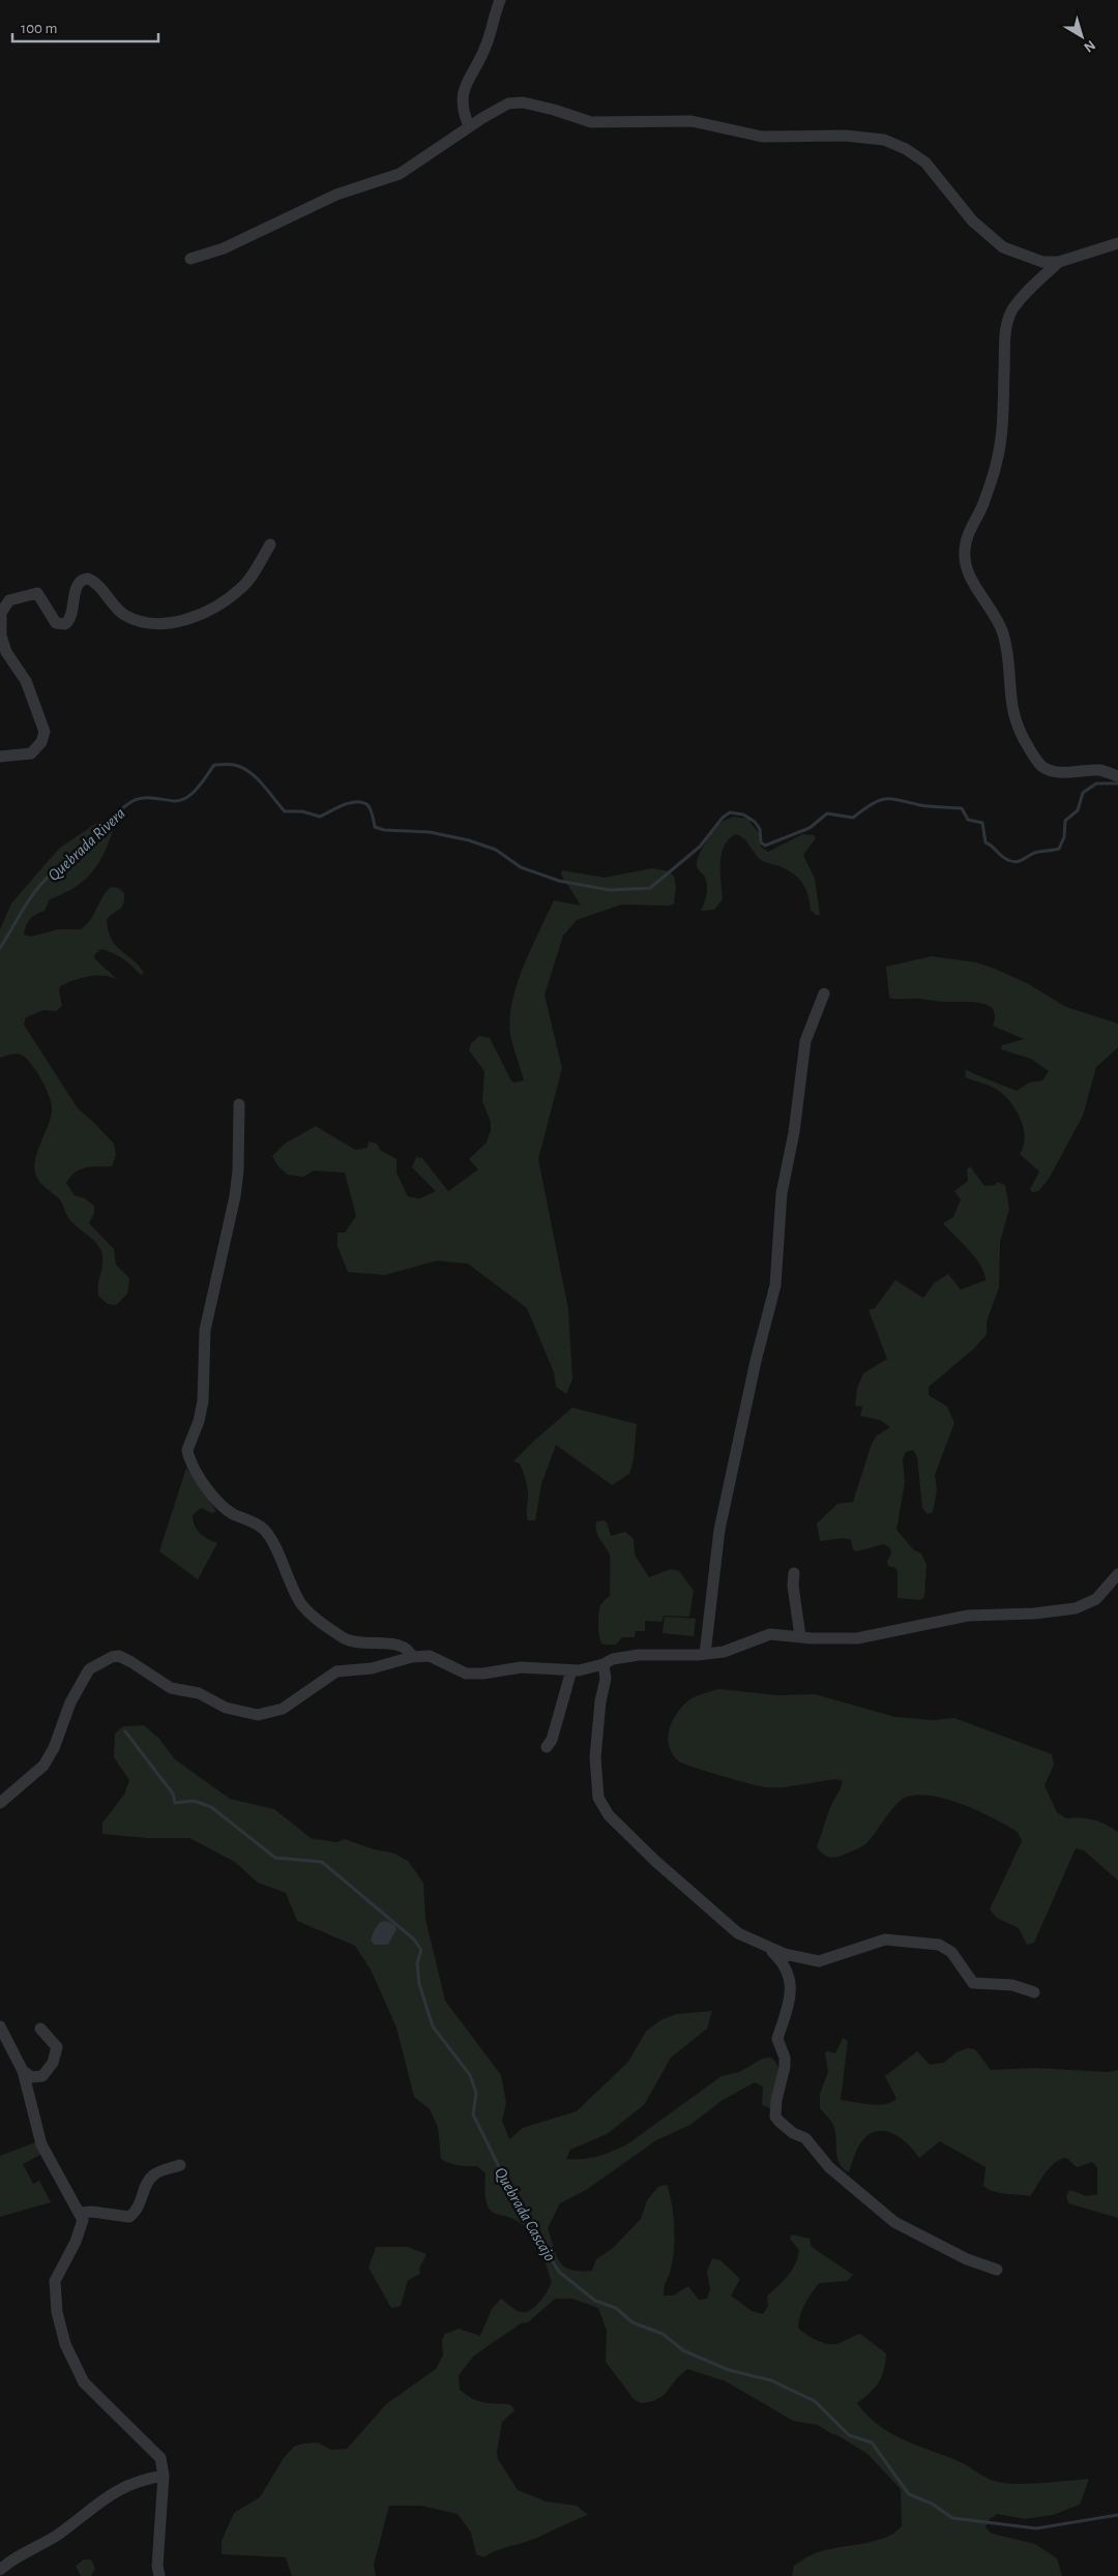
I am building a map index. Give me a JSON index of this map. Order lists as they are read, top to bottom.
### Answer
{
  "water": ["Quebrada Rivera", "Quebrada Cascajo"],
  "scale_bar": "100 m",
  "north": "bottom right"
}
